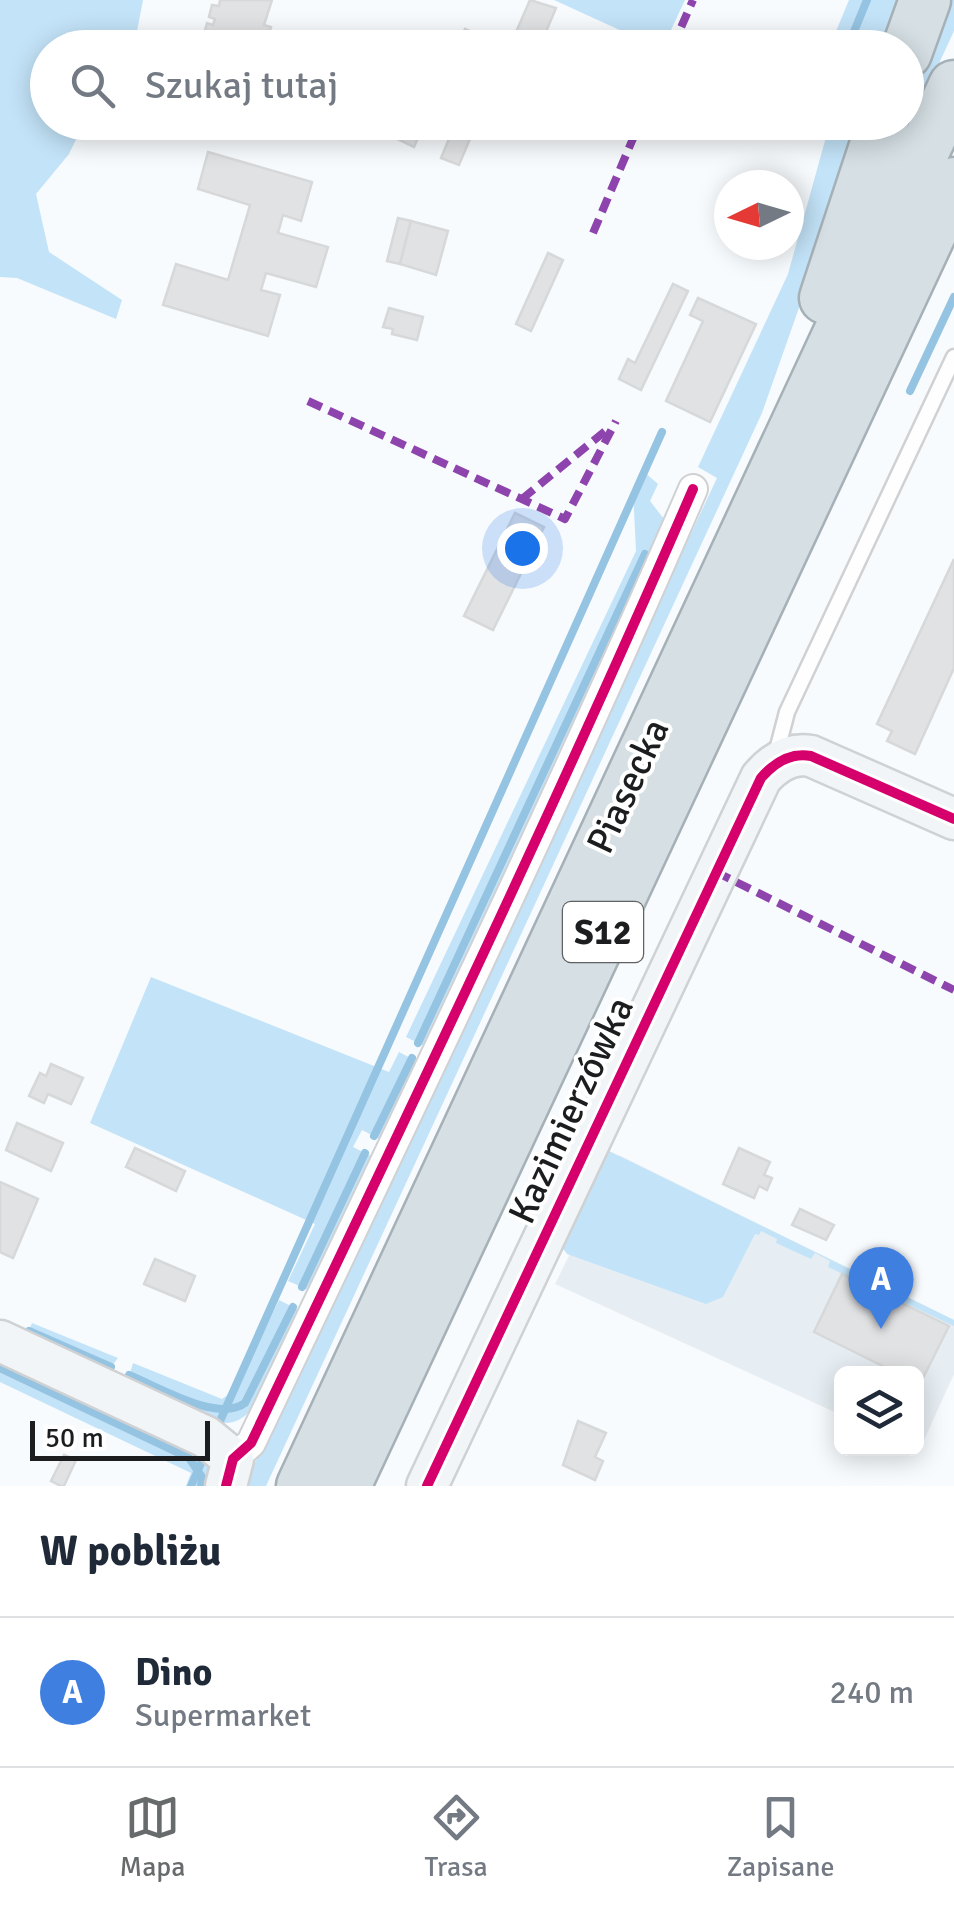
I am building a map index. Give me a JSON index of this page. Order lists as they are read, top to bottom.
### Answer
{
  "streets": {
    "highway": ["Piasecka", "S12"],
    "street": ["Kazimierzówka"]
  },
  "scale_bar": "50 m",
  "north": "left",
  "page": {
    "search": "Szukaj tutaj",
    "pins": "A",
    "scale": "50 m",
    "heading": "W pobliżu",
    "list": [
      {
        "mark": "A",
        "name": "Dino",
        "note": "Supermarket",
        "value": "240 m"
      }
    ],
    "nav": ["Mapa", "Trasa", "Zapisane"]
  }
}
